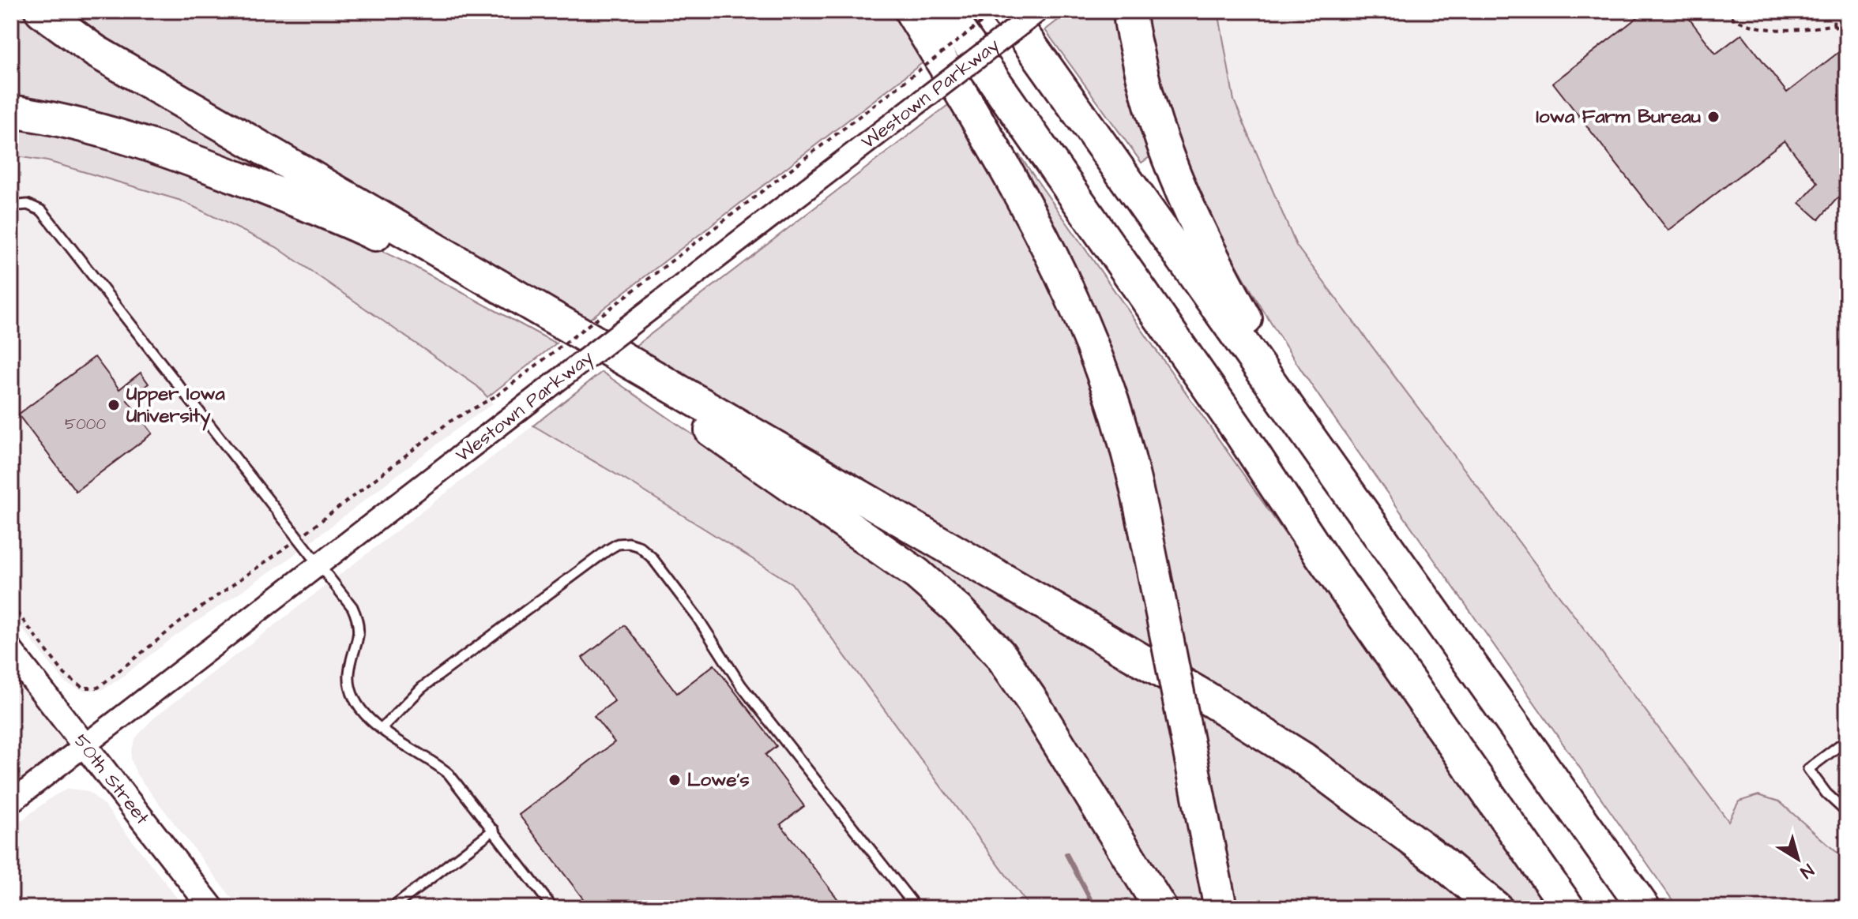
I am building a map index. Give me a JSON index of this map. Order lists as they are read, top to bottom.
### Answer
{
  "streets": {
    "main road": ["50th Street"],
    "street": ["Westown Parkway"]
  },
  "crossings": [
    ["Westown Parkway", "50th Street"]
  ],
  "places": ["Iowa Farm Bureau", "Upper Iowa University", "Lowe's"],
  "house_numbers": ["5000"],
  "north": "bottom right"
}
